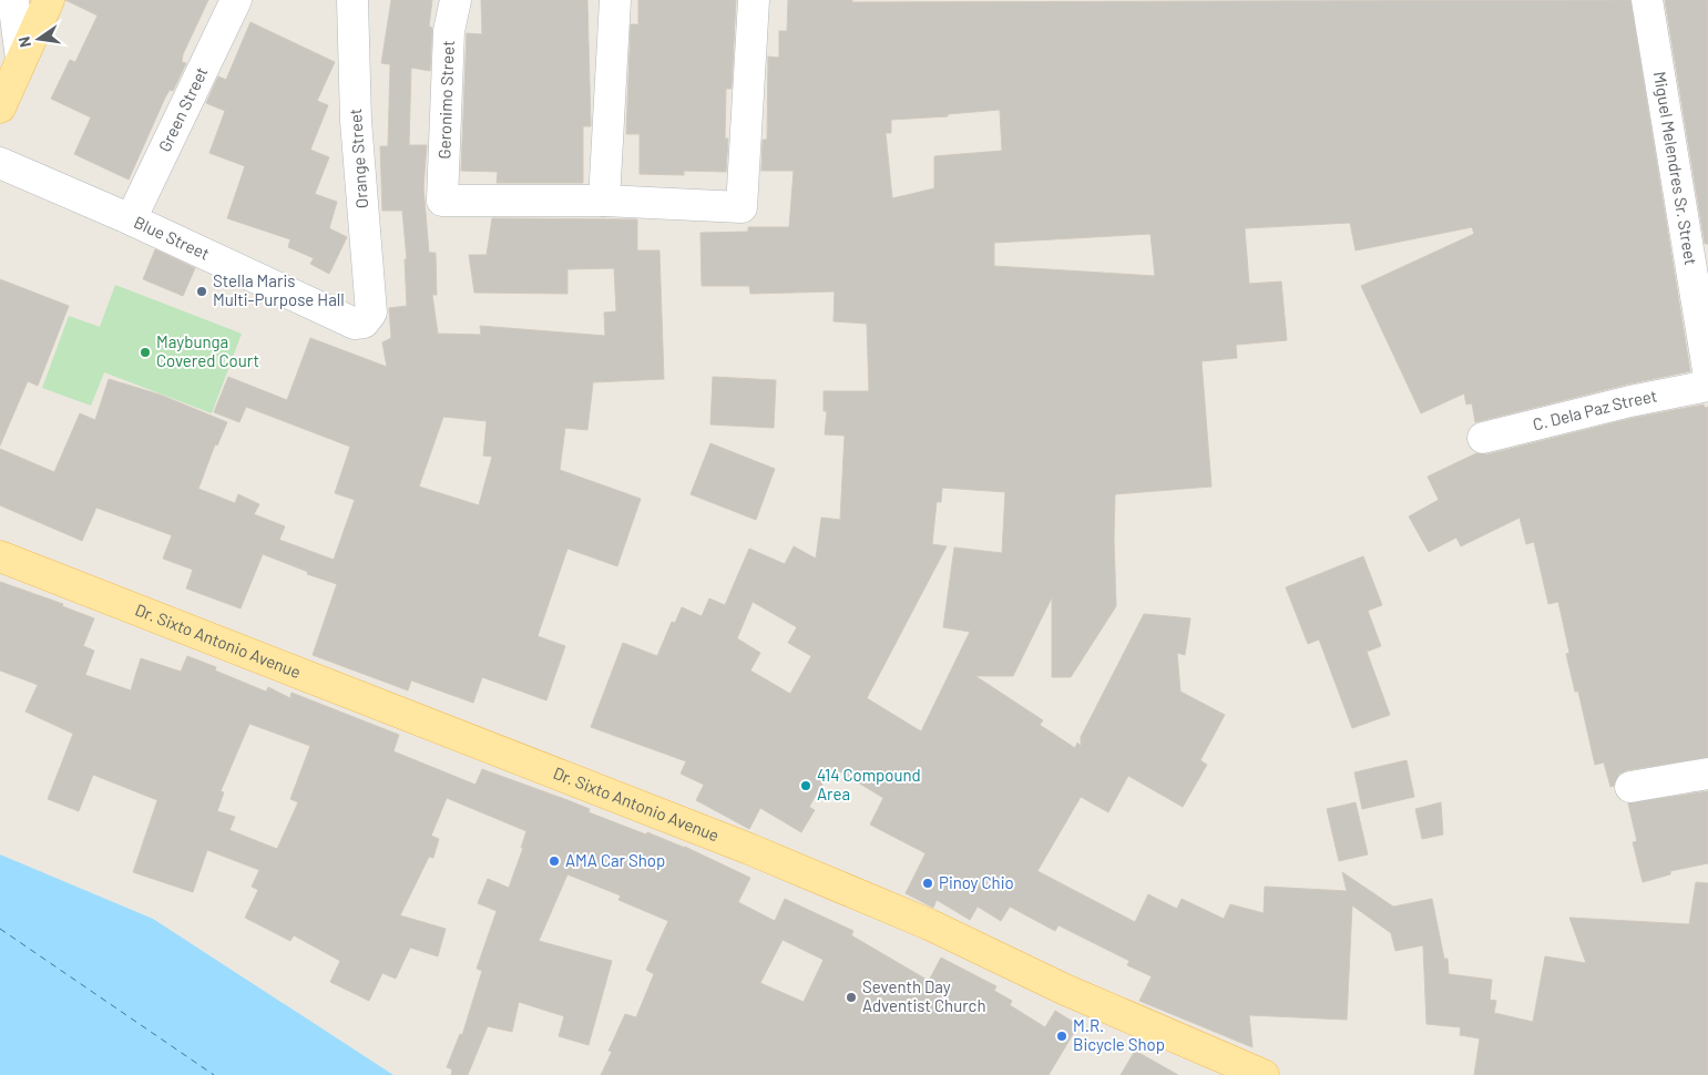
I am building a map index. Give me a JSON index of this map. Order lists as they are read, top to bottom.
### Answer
{
  "streets": {
    "main road": ["Dr. Sixto Antonio Avenue"],
    "street": [
      "Geronimo Street",
      "Green Street",
      "Orange Street",
      "Miguel Melendres Sr. Street",
      "Blue Street",
      "C. Dela Paz Street"
    ]
  },
  "crossings": [
    ["Green Street", "Blue Street"],
    ["Orange Street", "Blue Street"]
  ],
  "places": [
    "Stella Maris Multi-Purpose Hall",
    "Maybunga Covered Court",
    "414 Compound Area",
    "AMA Car Shop",
    "Pinoy Chio",
    "Seventh Day Adventist Church",
    "M.R. Bicycle Shop"
  ],
  "north": "left"
}
